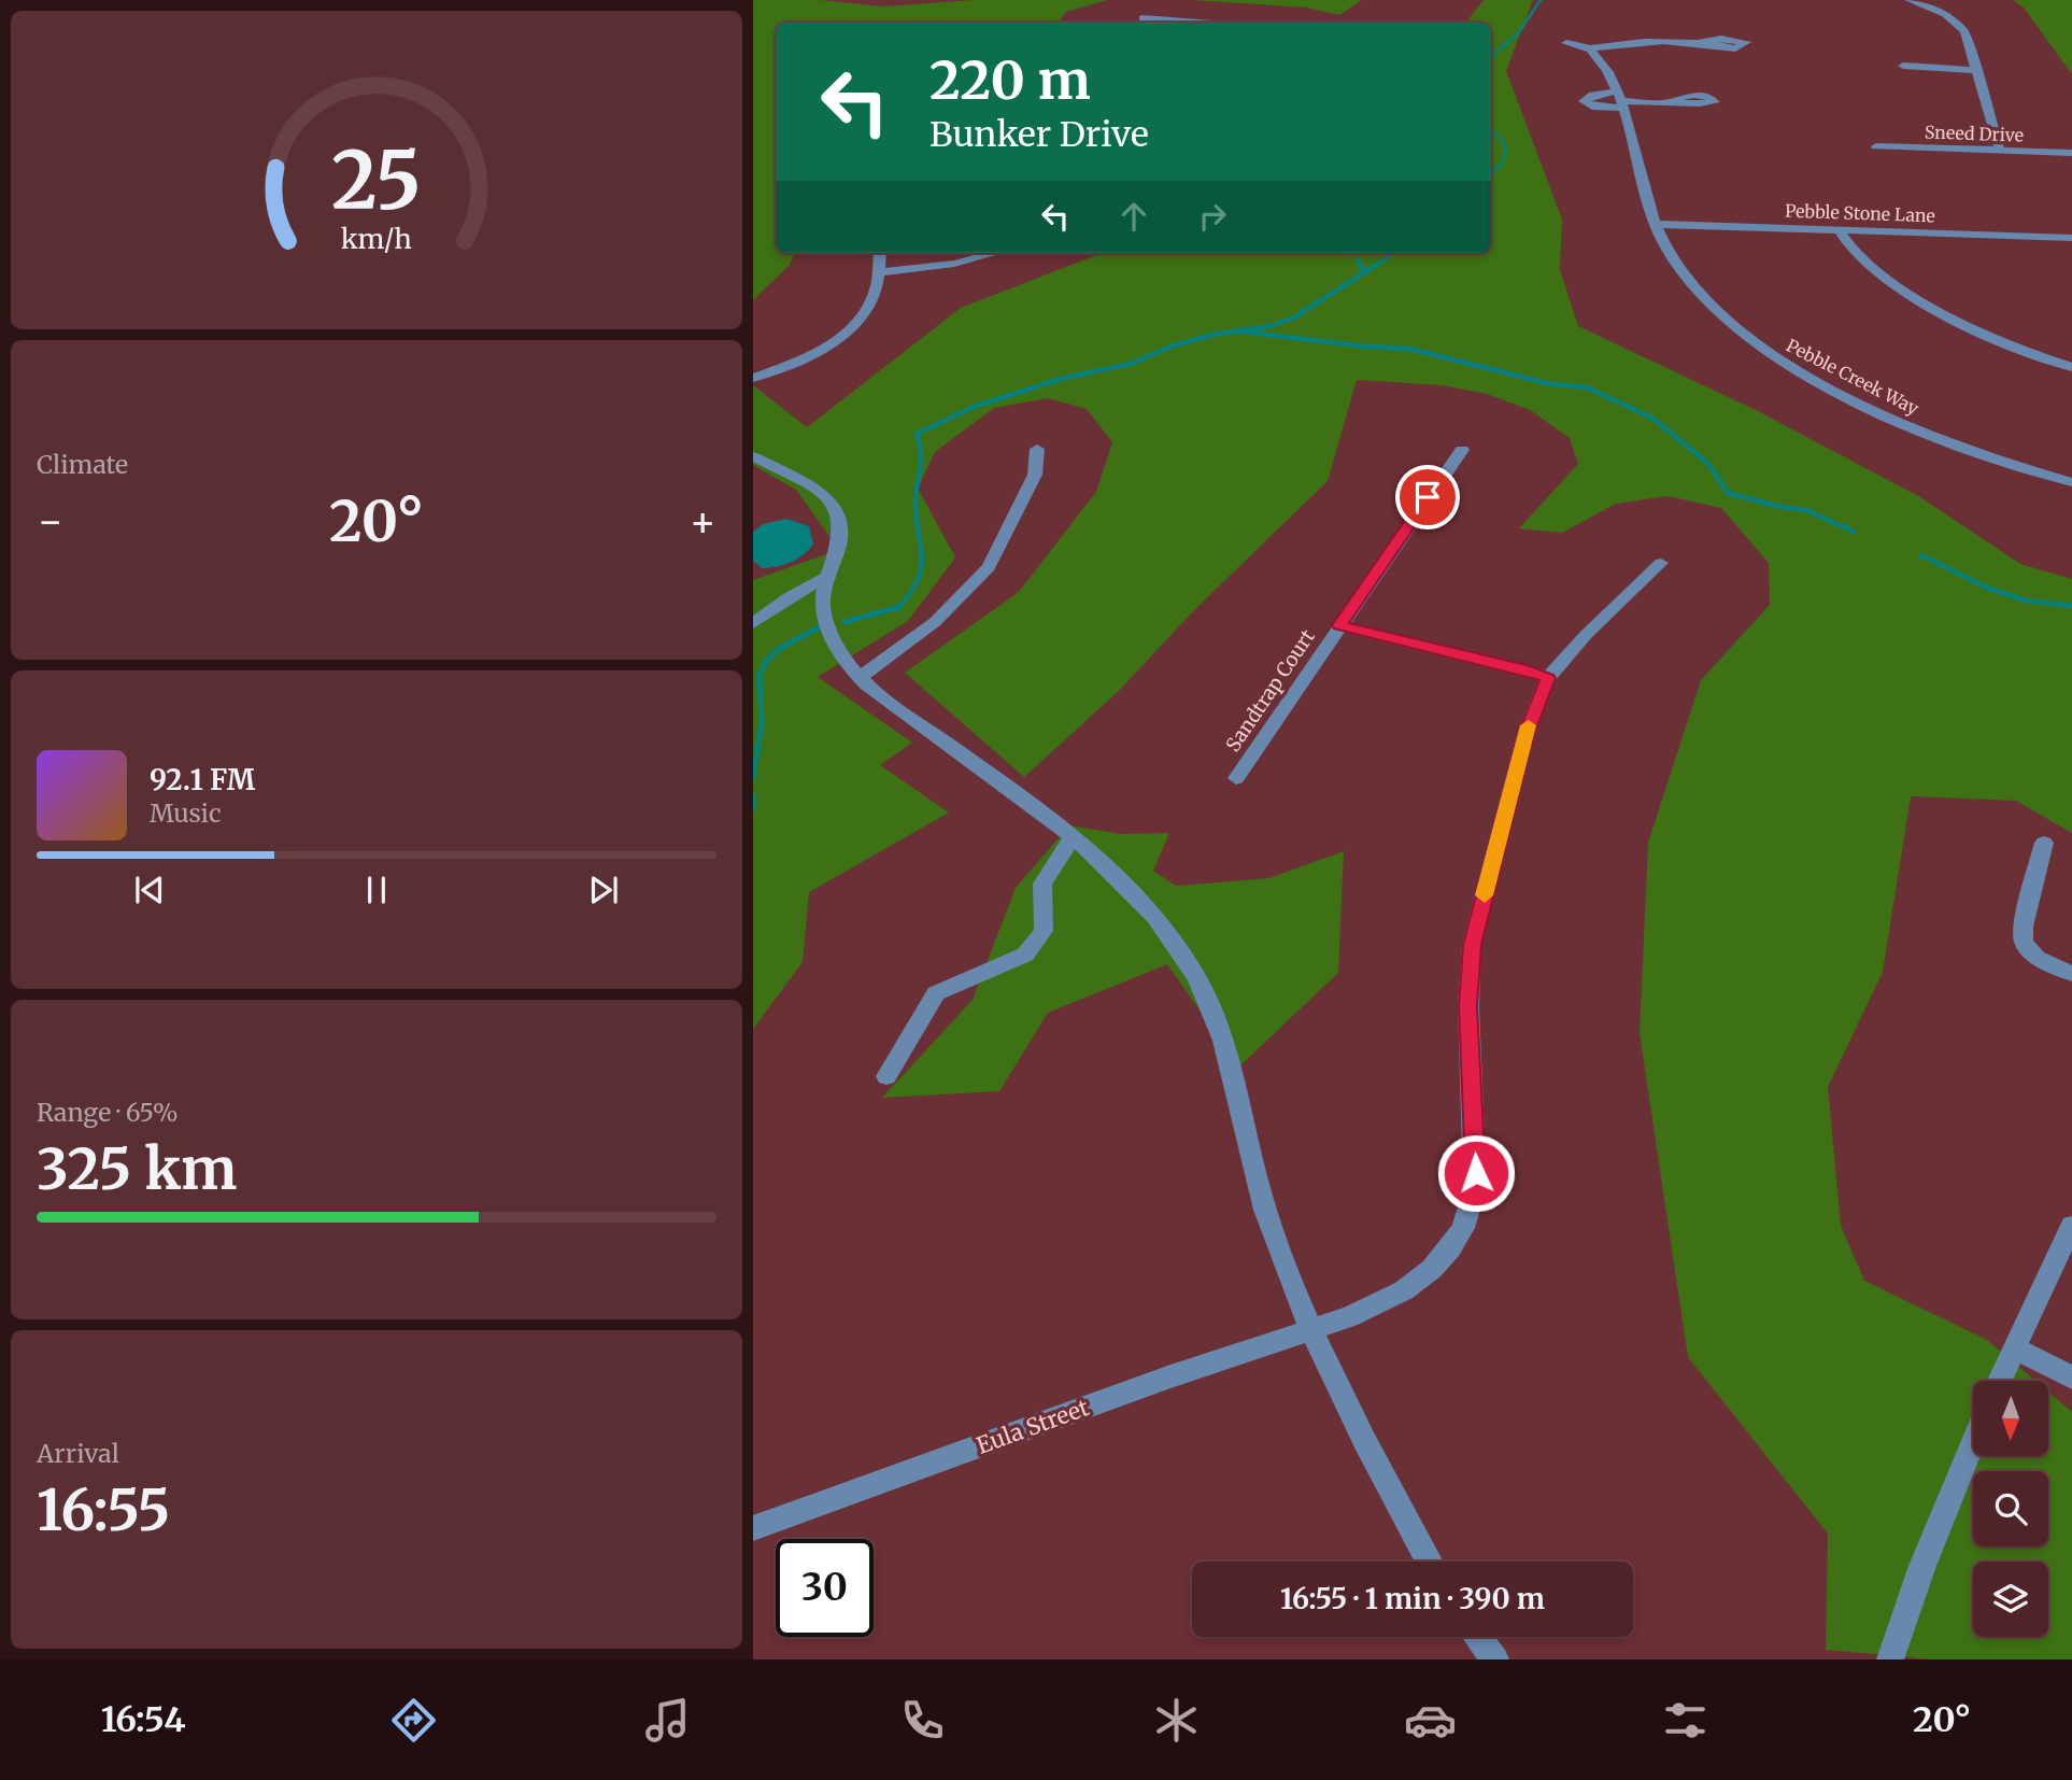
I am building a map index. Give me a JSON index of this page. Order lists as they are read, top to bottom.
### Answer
{
  "streets": {
    "street": [
      "Sneed Drive",
      "Pebble Stone Lane",
      "Pebble Creek Way",
      "Sandtrap Court",
      "Eula Street"
    ]
  },
  "crossings": [
    ["Pebble Stone Lane", "Pebble Creek Way"]
  ],
  "north": "bottom",
  "page": {
    "turn": ["220 m", "Bunker Drive"],
    "tile": [
      "Climate",
      ["Range · 65%", "325 km"],
      ["Arrival", "16:55"]
    ],
    "heat": ["−", "20°", "+"],
    "song": ["92.1 FM", "Music"],
    "limit": "30",
    "trip": "16:55 · 1 min · 390 m",
    "tabs": ["16:54", "20°"],
    "gauge": ["25", "km/h"]
  }
}
